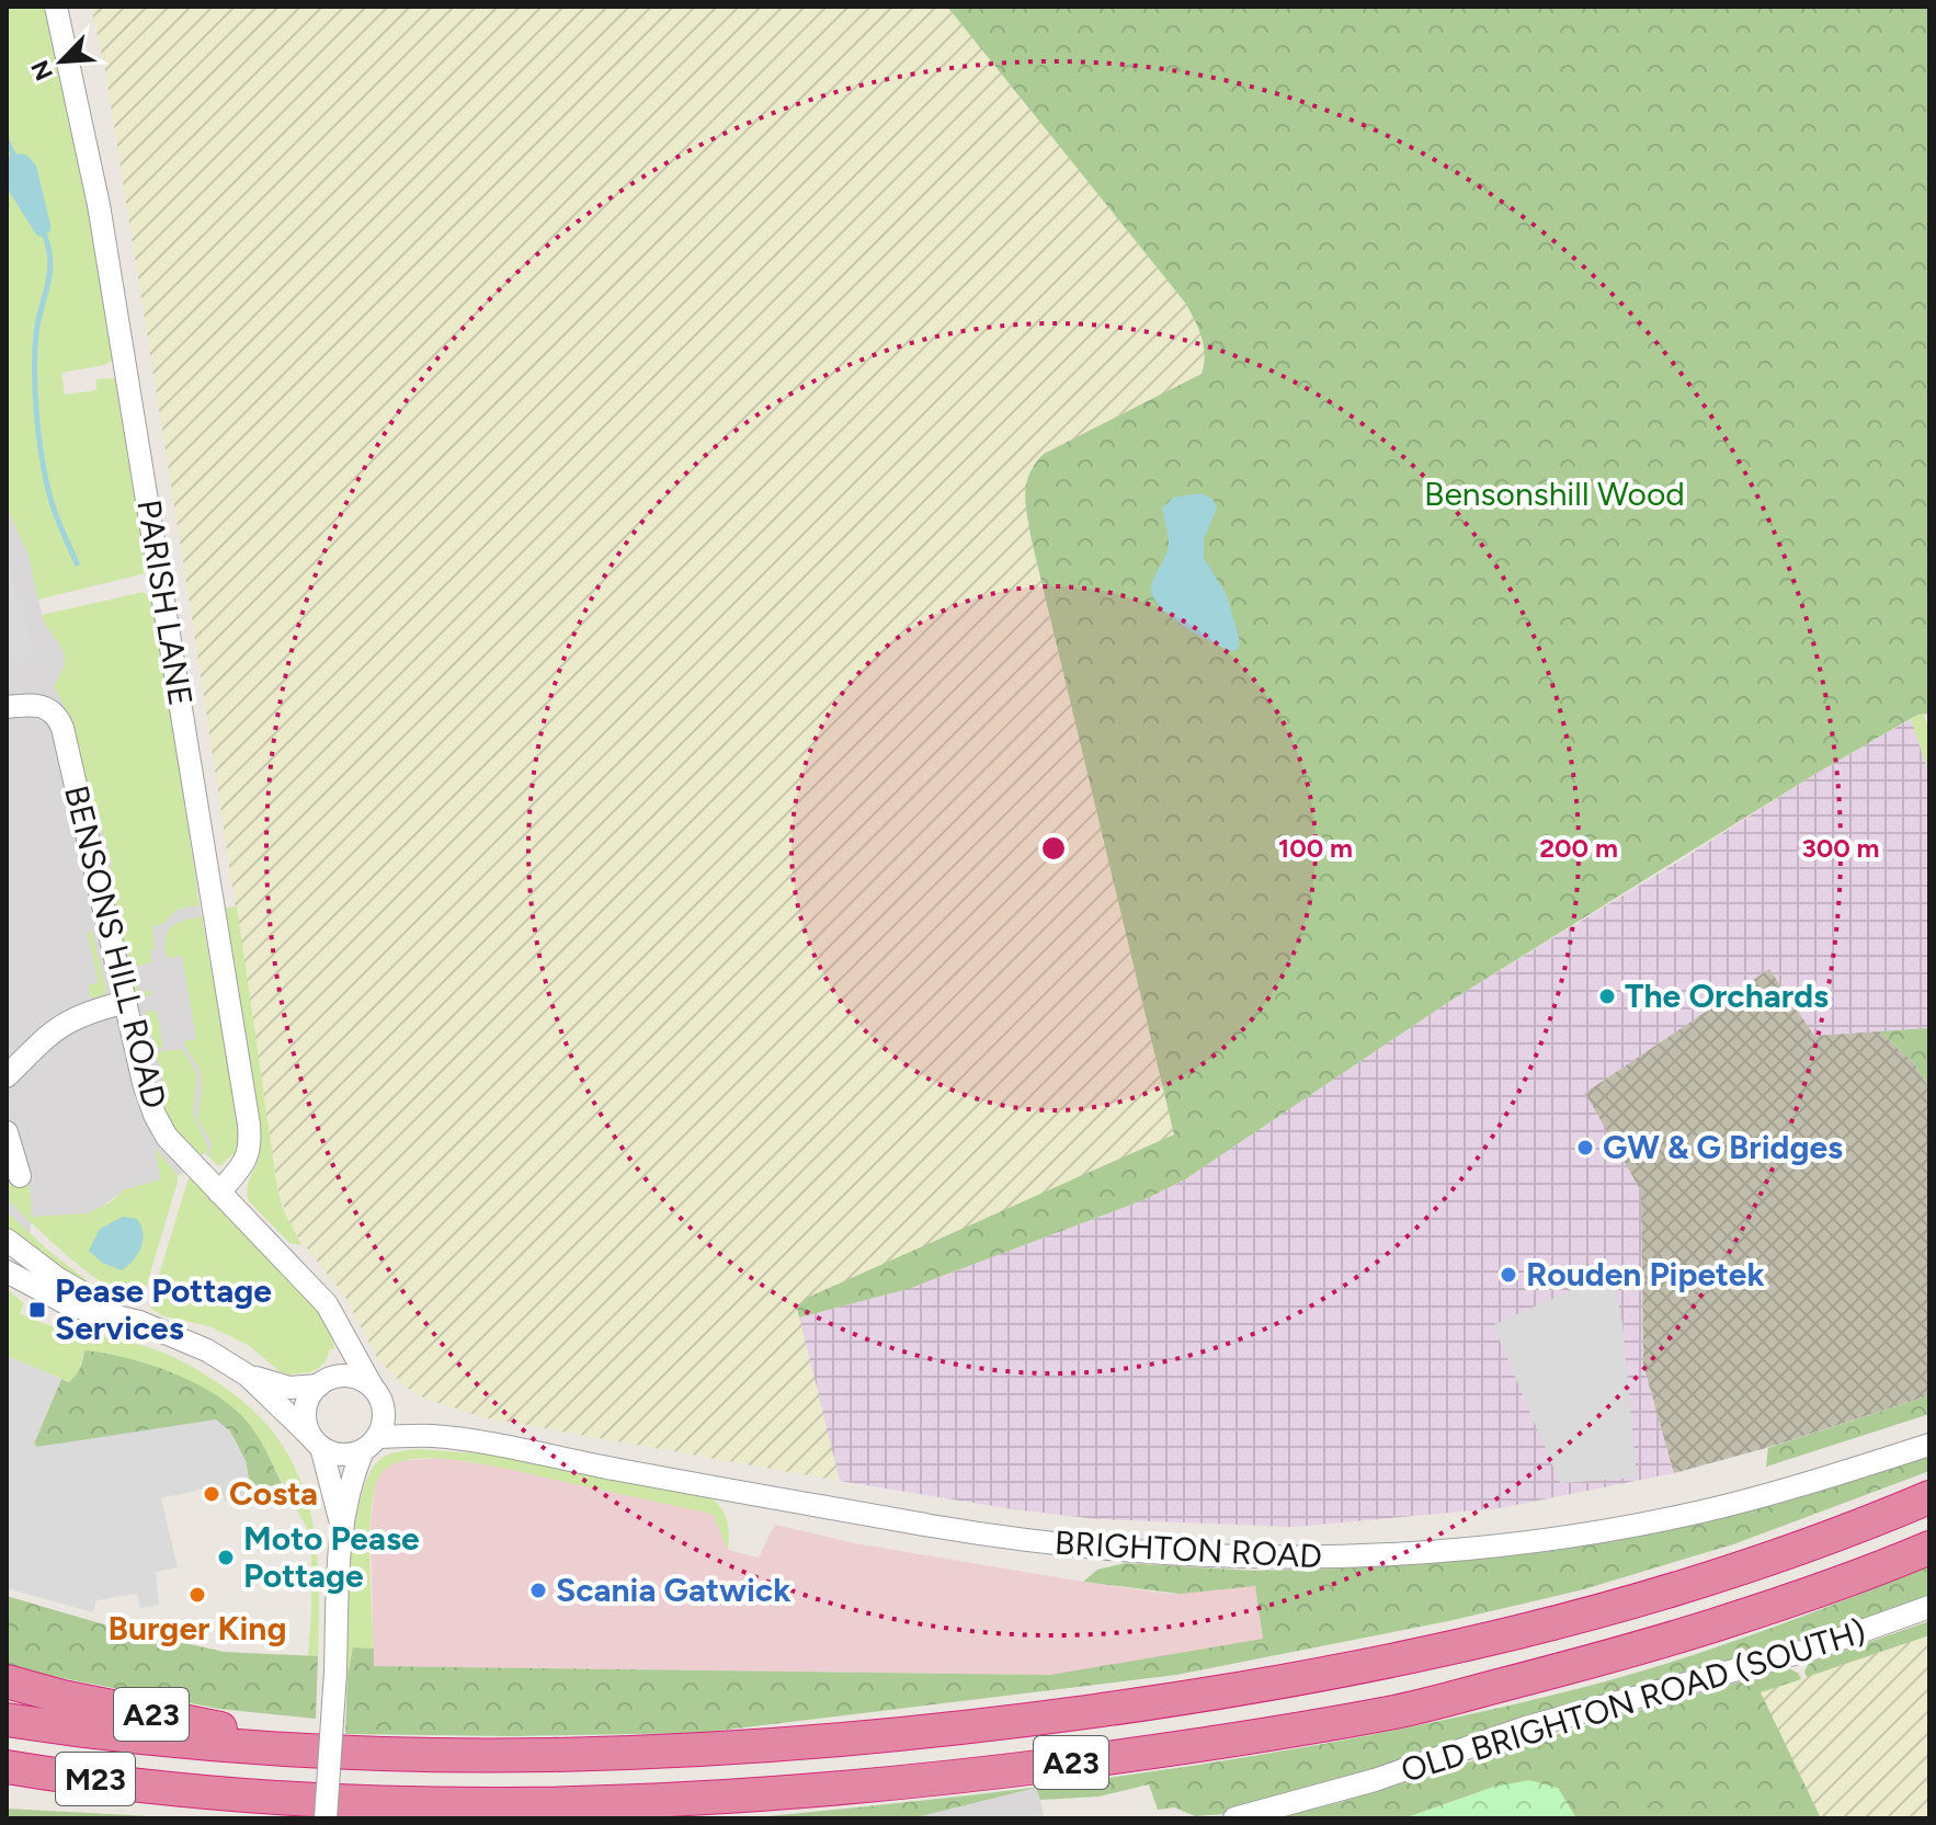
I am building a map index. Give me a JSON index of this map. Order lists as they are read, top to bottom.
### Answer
{
  "streets": {
    "highway": ["A23", "M23"],
    "street": [
      "PARISH LANE",
      "BENSONS HILL ROAD",
      "BRIGHTON ROAD",
      "OLD BRIGHTON ROAD (SOUTH)"
    ]
  },
  "crossings": [
    ["PARISH LANE", "BENSONS HILL ROAD"],
    ["BENSONS HILL ROAD", "BRIGHTON ROAD"],
    ["A23", "M23"]
  ],
  "parks": ["Bensonshill Wood"],
  "places": {
    "other": [
      "The Orchards",
      "GW & G Bridges",
      "Rouden Pipetek",
      "Costa",
      "Moto Pease Pottage",
      "Scania Gatwick",
      "Burger King"
    ],
    "transit": ["Pease Pottage Services"]
  },
  "north": "bottom left",
  "rings": ["100 m", "200 m", "300 m"]
}
